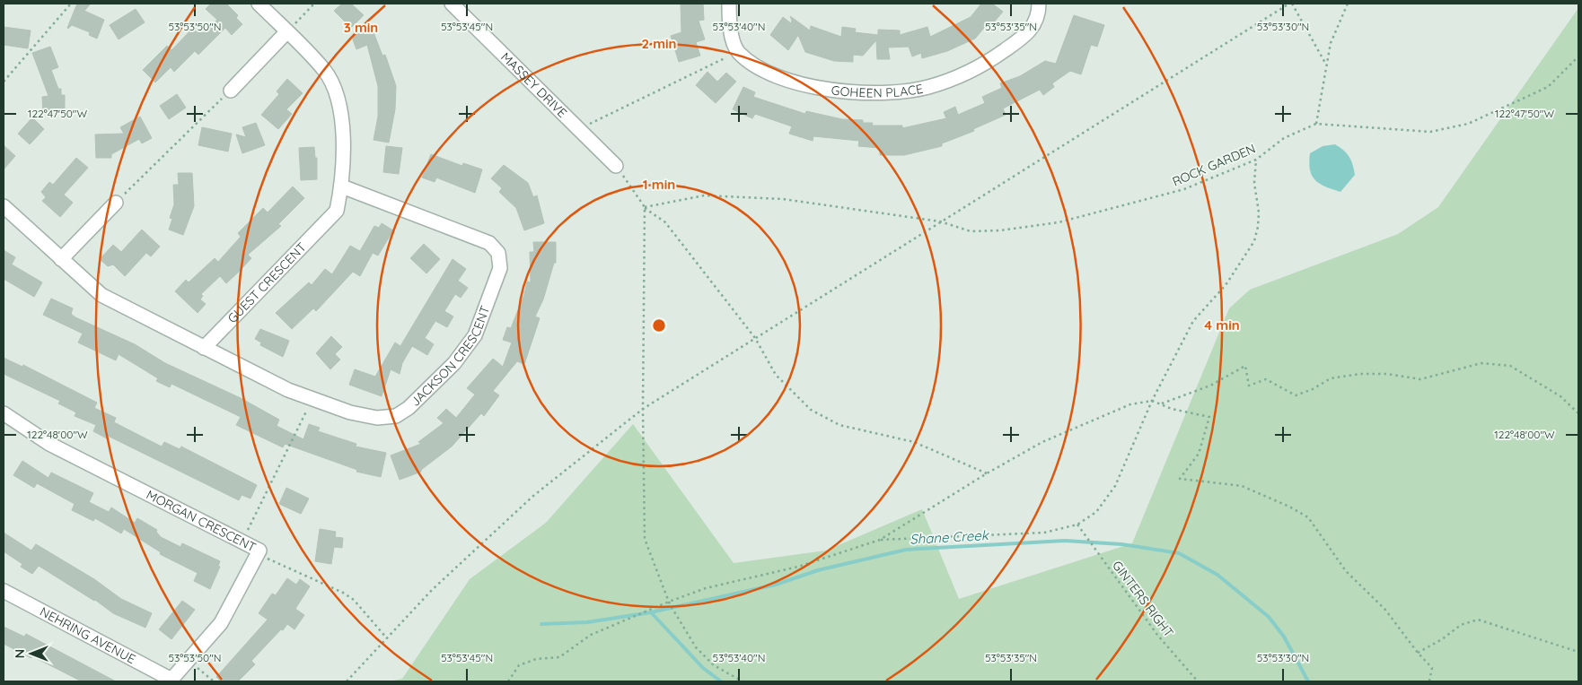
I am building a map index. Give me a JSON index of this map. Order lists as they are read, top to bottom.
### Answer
{
  "streets": {
    "street": [
      "MASSEY DRIVE",
      "GOHEEN PLACE",
      "GUEST CRESCENT",
      "JACKSON CRESCENT",
      "MORGAN CRESCENT",
      "NEHRING AVENUE"
    ],
    "path": ["ROCK GARDEN", "GINTERS RIGHT"]
  },
  "crossings": [
    ["GUEST CRESCENT", "JACKSON CRESCENT"],
    ["MORGAN CRESCENT", "NEHRING AVENUE"]
  ],
  "water": ["Shane Creek"],
  "north": "left",
  "coordinates": [
    "53°53'50\"N",
    "53°53'45\"N",
    "53°53'40\"N",
    "53°53'35\"N",
    "53°53'30\"N",
    "122°47'50\"W",
    "122°48'00\"W"
  ],
  "rings": [
    "3 min",
    "2 min",
    "1 min",
    "4 min"
  ]
}
